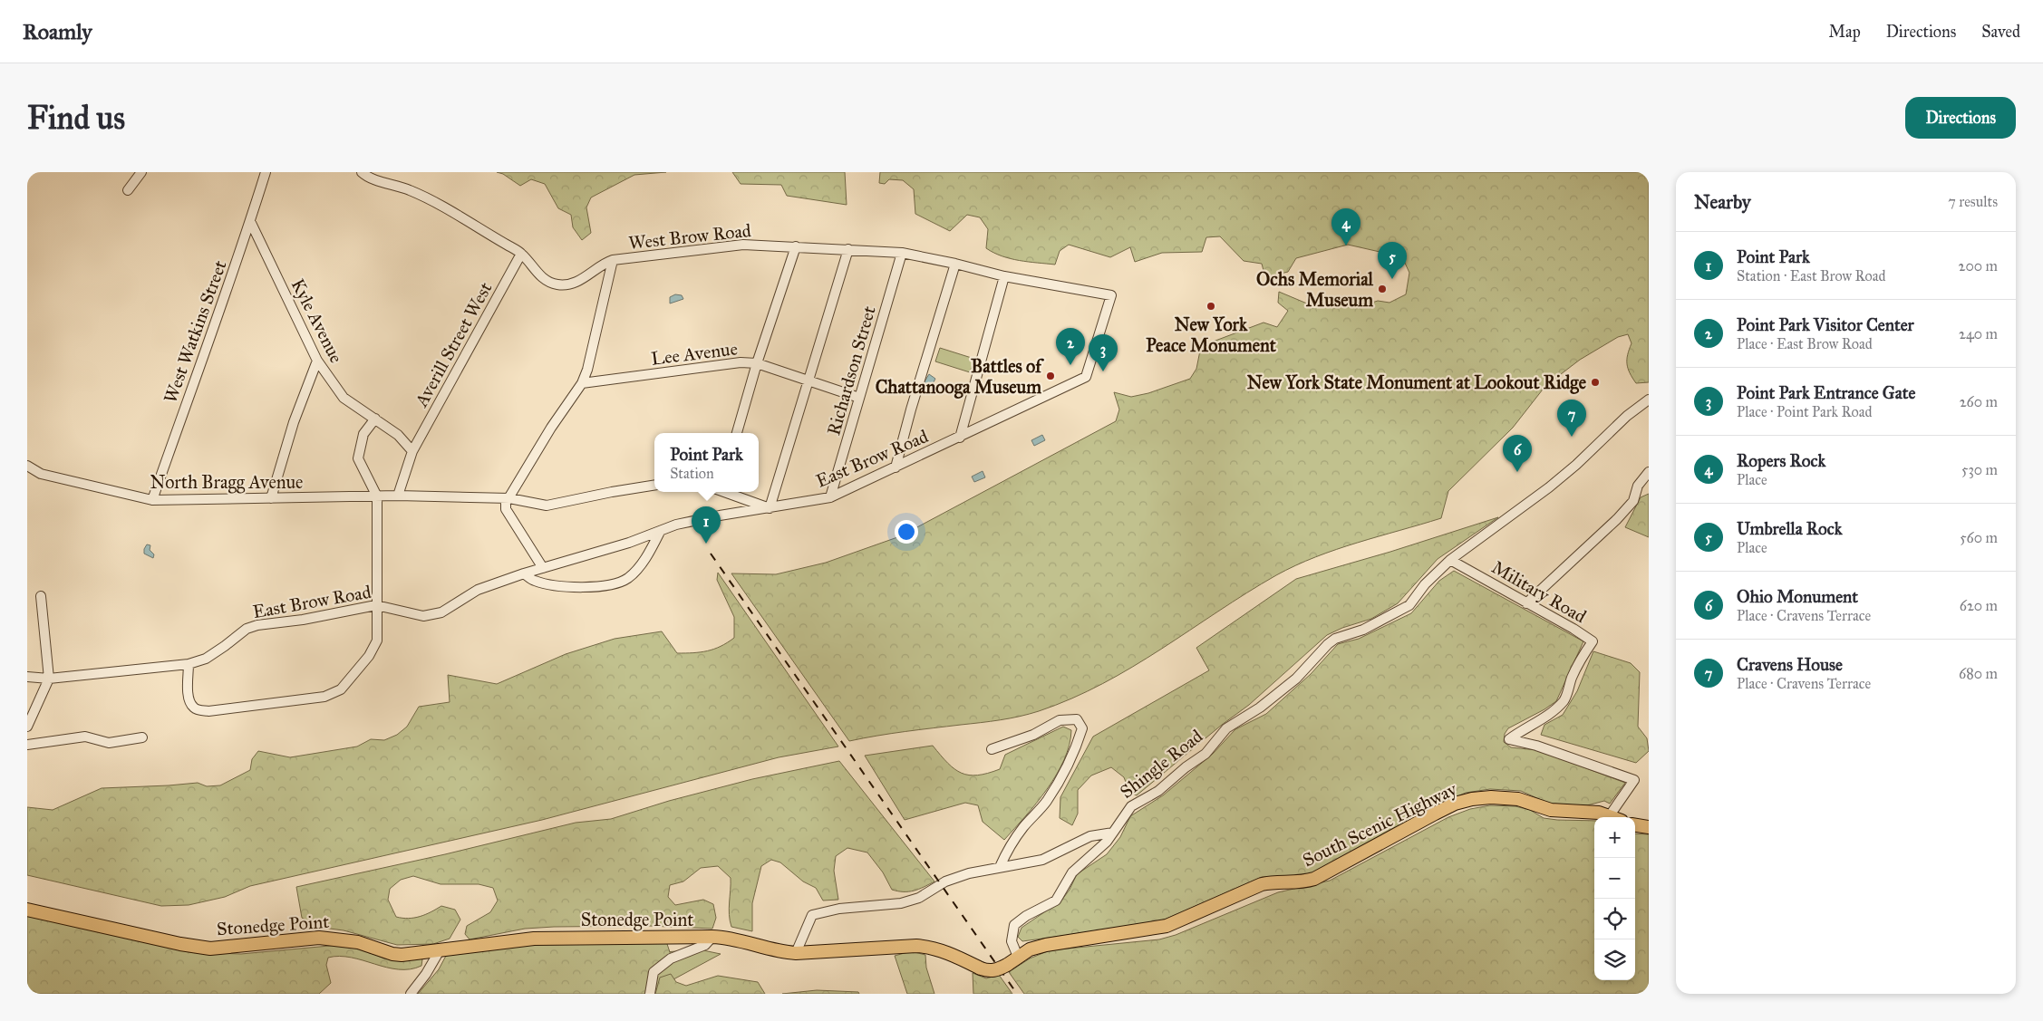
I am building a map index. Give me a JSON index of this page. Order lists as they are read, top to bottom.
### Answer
{
  "streets": {
    "main road": ["South Scenic Highway", "Stonedge Point"],
    "street": [
      "West Brow Road",
      "Kyle Avenue",
      "West Watkins Street",
      "Averill Street West",
      "Lee Avenue",
      "Richardson Street",
      "East Brow Road",
      "North Bragg Avenue",
      "Military Road",
      "Shingle Road"
    ]
  },
  "crossings": [
    ["West Brow Road", "Averill Street West"],
    ["West Brow Road", "Richardson Street"],
    ["West Brow Road", "East Brow Road"],
    ["Kyle Avenue", "West Watkins Street"],
    ["Kyle Avenue", "Averill Street West"],
    ["West Watkins Street", "North Bragg Avenue"],
    ["Averill Street West", "North Bragg Avenue"],
    ["Lee Avenue", "Richardson Street"],
    ["Richardson Street", "East Brow Road"],
    ["Military Road", "Shingle Road"],
    ["Shingle Road", "South Scenic Highway"],
    ["South Scenic Highway", "Stonedge Point"]
  ],
  "places": [
    "Ochs Memorial Museum",
    "New York Peace Monument",
    "Battles of Chattanooga Museum",
    "New York State Monument at Lookout Ridge"
  ],
  "page": {
    "header": "Roamly",
    "nav": ["Map", "Directions", "Saved"],
    "buttons": "Directions",
    "title": "Find us",
    "heading": ["Nearby", "7 results"],
    "pins": [
      "4",
      "5",
      "2",
      "3",
      "7",
      "6",
      "1"
    ],
    "list": [
      {
        "mark": "1",
        "name": "Point Park",
        "note": "Station · East Brow Road",
        "value": "200 m"
      },
      {
        "mark": "2",
        "name": "Point Park Visitor Center",
        "note": "Place · East Brow Road",
        "value": "240 m"
      },
      {
        "mark": "3",
        "name": "Point Park Entrance Gate",
        "note": "Place · Point Park Road",
        "value": "260 m"
      },
      {
        "mark": "4",
        "name": "Ropers Rock",
        "note": "Place",
        "value": "530 m"
      },
      {
        "mark": "5",
        "name": "Umbrella Rock",
        "note": "Place",
        "value": "560 m"
      },
      {
        "mark": "6",
        "name": "Ohio Monument",
        "note": "Place · Cravens Terrace",
        "value": "620 m"
      },
      {
        "mark": "7",
        "name": "Cravens House",
        "note": "Place · Cravens Terrace",
        "value": "680 m"
      }
    ],
    "popup": ["Point Park", "Station"],
    "map_buttons": ["+", "−"]
  }
}
